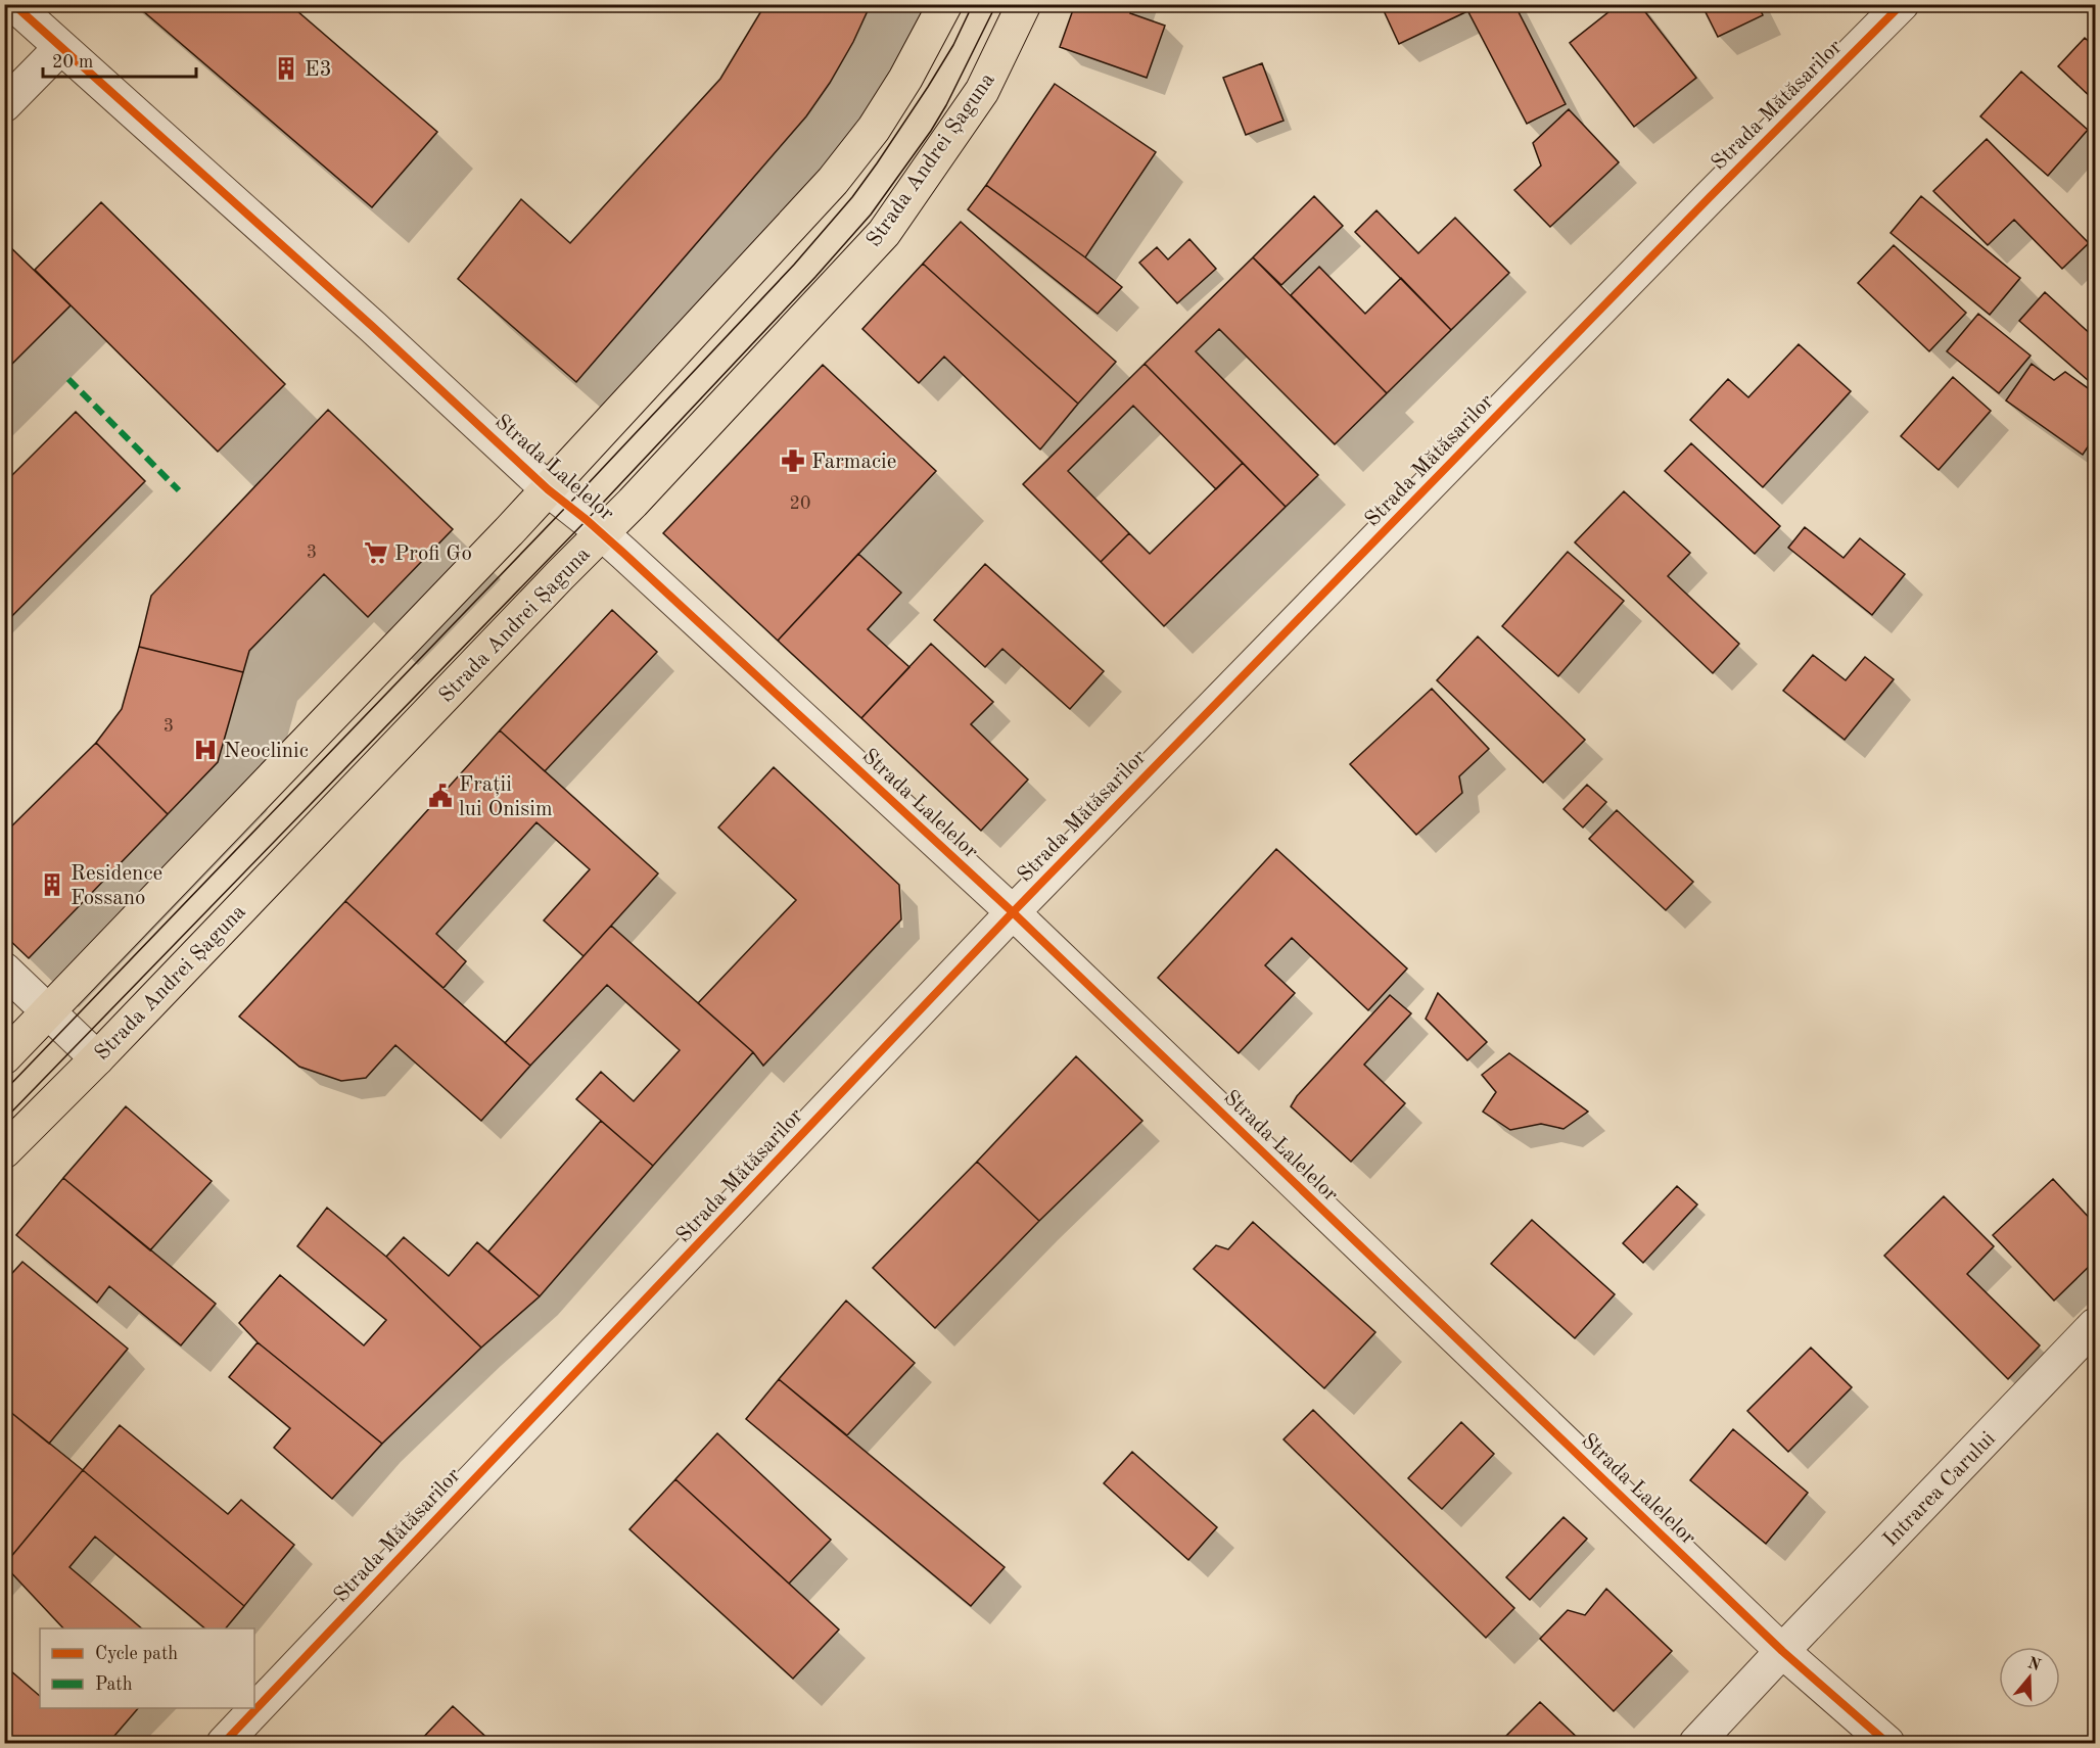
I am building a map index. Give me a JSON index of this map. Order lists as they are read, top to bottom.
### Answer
{
  "streets": {
    "main road": ["Strada Andrei Șaguna"],
    "street": ["Strada Mătăsarilor", "Strada Lalelelor", "Intrarea Carului"]
  },
  "crossings": [
    ["Strada Mătăsarilor", "Strada Lalelelor"],
    ["Strada Andrei Șaguna", "Strada Lalelelor"],
    ["Strada Lalelelor", "Intrarea Carului"]
  ],
  "places": {
    "building": ["E3", "Residence Fossano"],
    "pharmacy": ["Farmacie"],
    "supermarket": ["Profi Go"],
    "hospital": ["Neoclinic"],
    "public building": ["Frații lui Onisim"]
  },
  "house_numbers": ["20", "3", "3"],
  "legend": ["Cycle path", "Path"],
  "scale_bar": "20 m",
  "north": "top"
}
